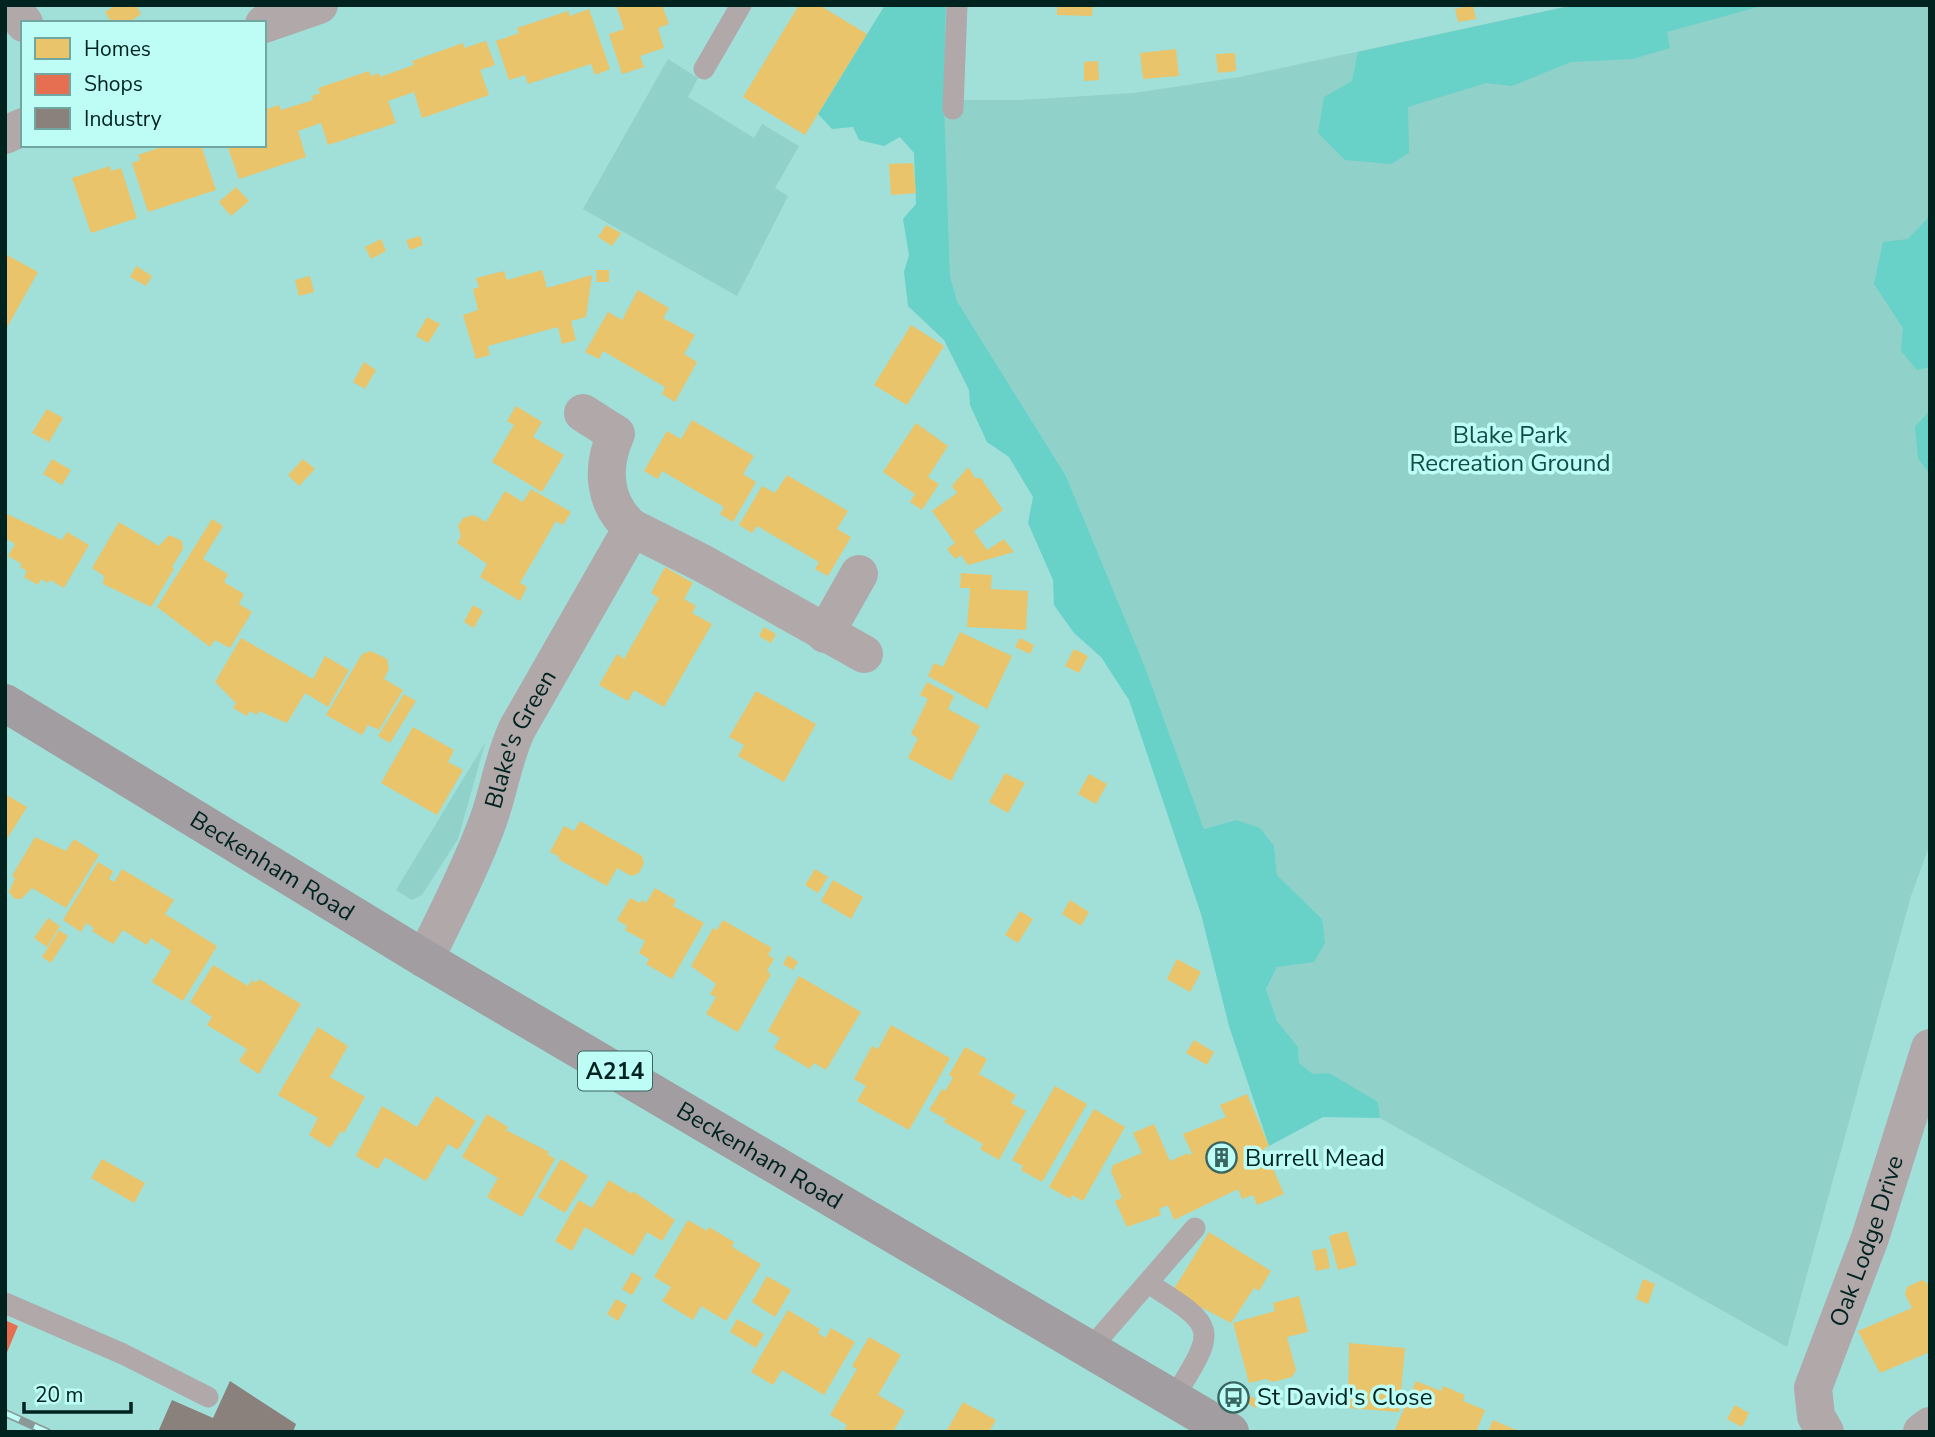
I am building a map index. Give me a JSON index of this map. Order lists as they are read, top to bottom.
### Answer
{
  "streets": {
    "main road": ["Beckenham Road", "A214"],
    "street": ["Blake's Green", "Oak Lodge Drive"]
  },
  "crossings": [
    ["Blake's Green", "Beckenham Road"]
  ],
  "parks": ["Blake Park Recreation Ground"],
  "places": {
    "building": ["Burrell Mead"],
    "bus stop": ["St David's Close"]
  },
  "legend": ["Homes", "Shops", "Industry"],
  "scale_bar": "20 m"
}
